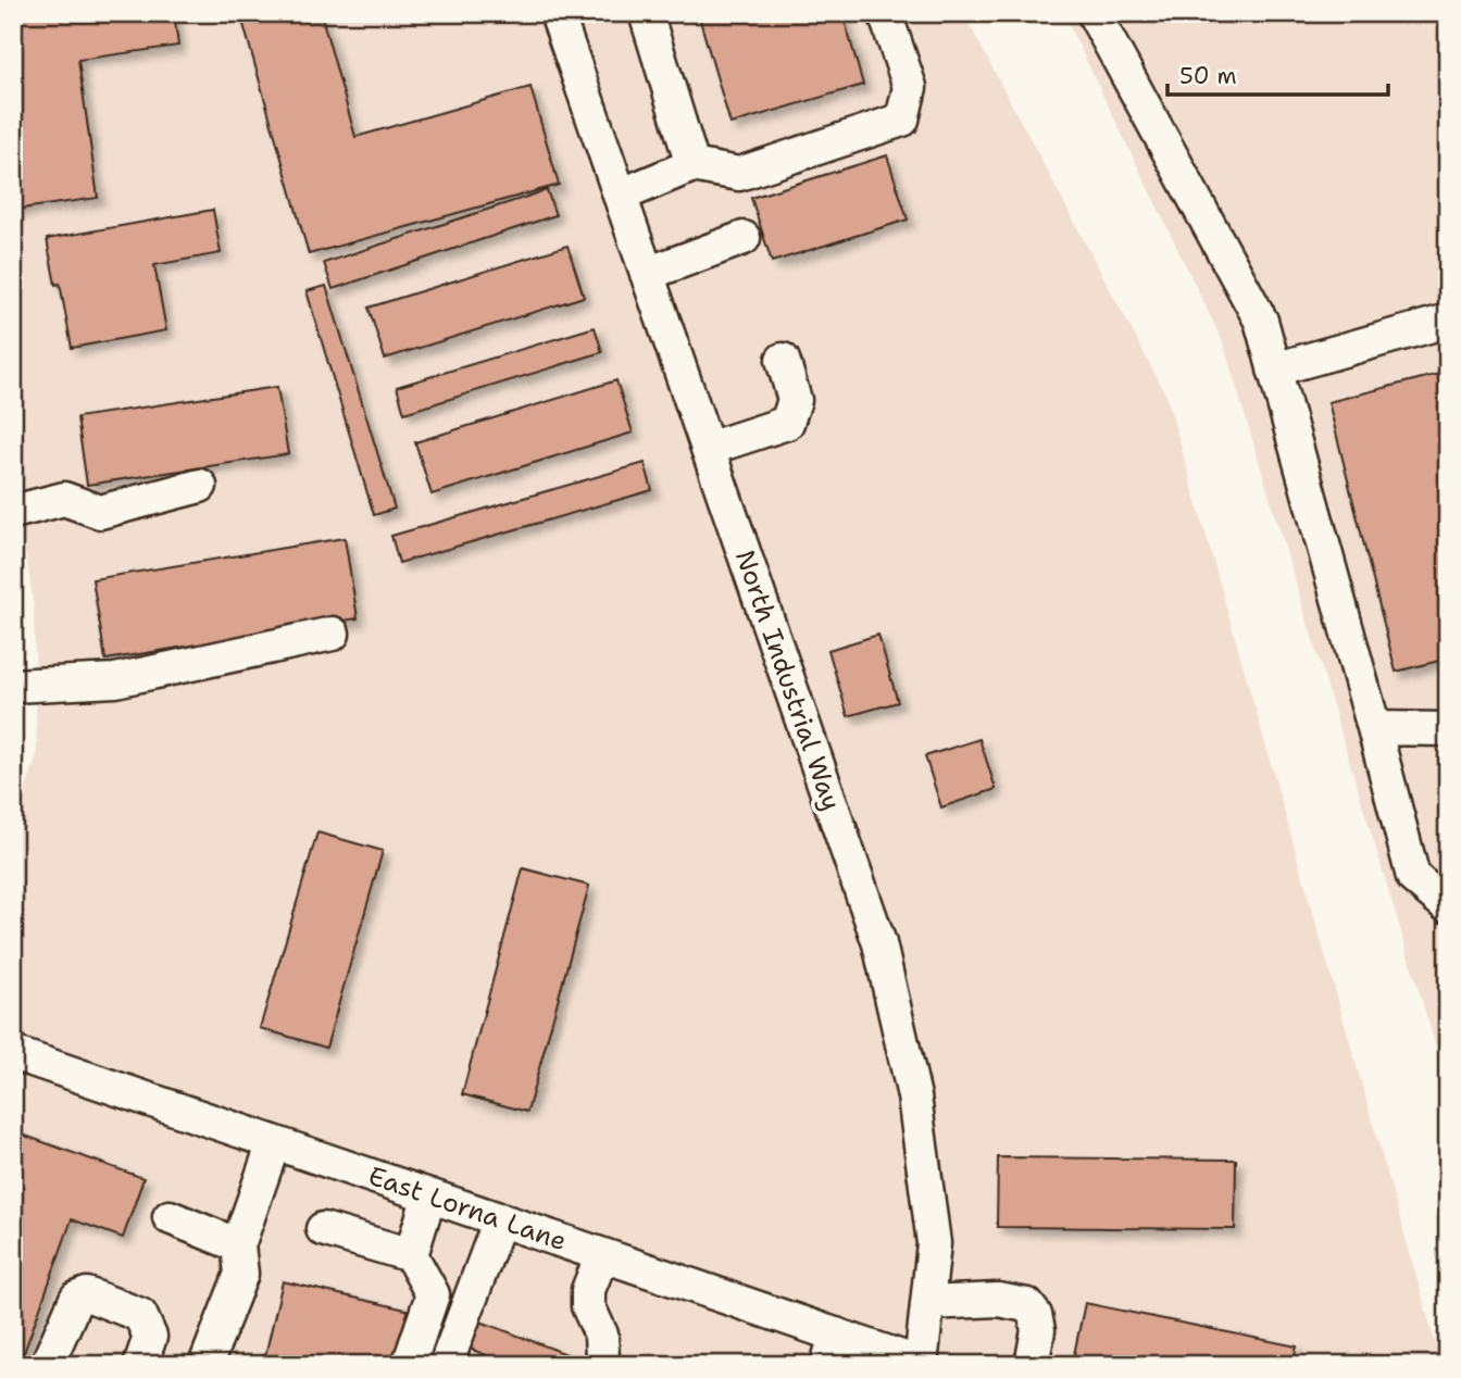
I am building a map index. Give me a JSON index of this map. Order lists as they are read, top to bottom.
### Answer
{
  "streets": {
    "street": ["North Industrial Way", "East Lorna Lane"]
  },
  "crossings": [
    ["North Industrial Way", "East Lorna Lane"]
  ],
  "scale_bar": "50 m"
}
